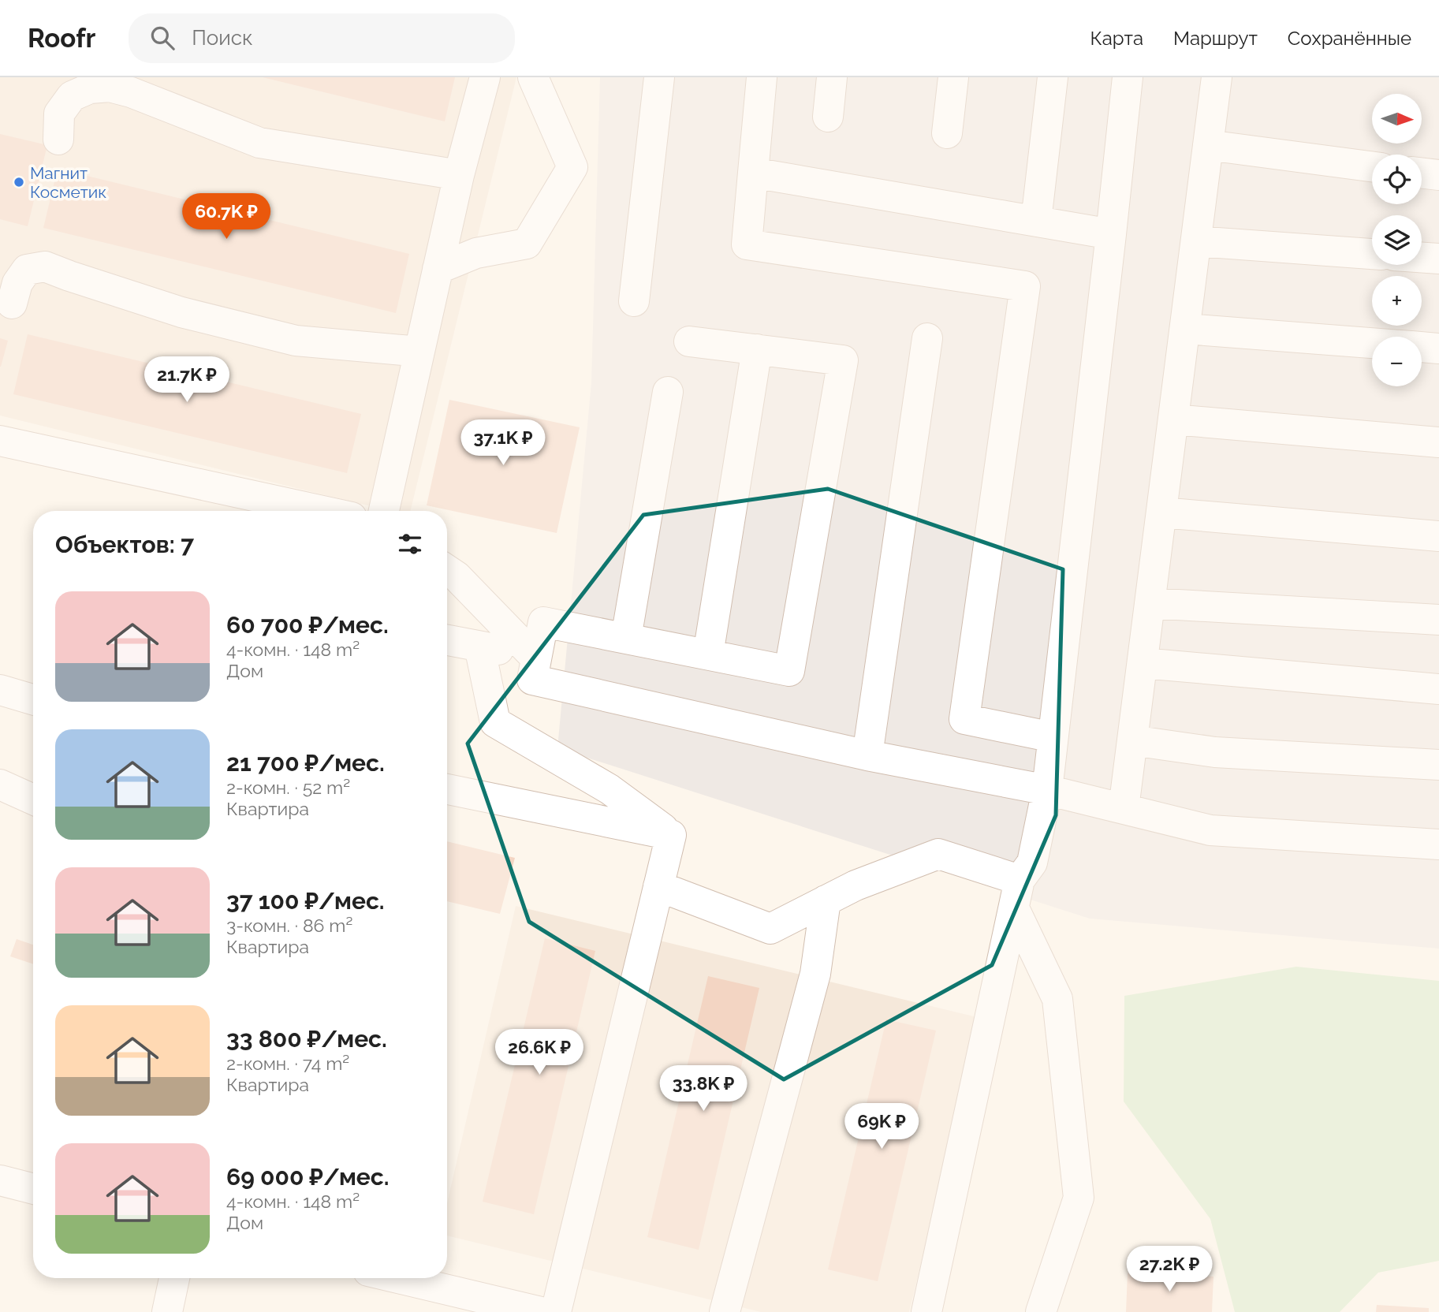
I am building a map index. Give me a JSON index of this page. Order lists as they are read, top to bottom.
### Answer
{
  "places": ["Магнит Косметик"],
  "north": "right",
  "page": {
    "header": "Roofr",
    "search": "Поиск",
    "nav": ["Карта", "Маршрут", "Сохранённые"],
    "map_buttons": ["+", "−"],
    "price": [
      "60.7K ₽",
      "21.7K ₽",
      "37.1K ₽",
      "26.6K ₽",
      "33.8K ₽",
      "69K ₽",
      "27.2K ₽"
    ],
    "heading": "Объектов: 7",
    "list": [
      {
        "name": "60 700 ₽/мес.",
        "note": "4-комн. · 148 m² · Дом"
      },
      {
        "name": "21 700 ₽/мес.",
        "note": "2-комн. · 52 m² · Квартира"
      },
      {
        "name": "37 100 ₽/мес.",
        "note": "3-комн. · 86 m² · Квартира"
      },
      {
        "name": "33 800 ₽/мес.",
        "note": "2-комн. · 74 m² · Квартира"
      },
      {
        "name": "69 000 ₽/мес.",
        "note": "4-комн. · 148 m² · Дом"
      }
    ]
  }
}
